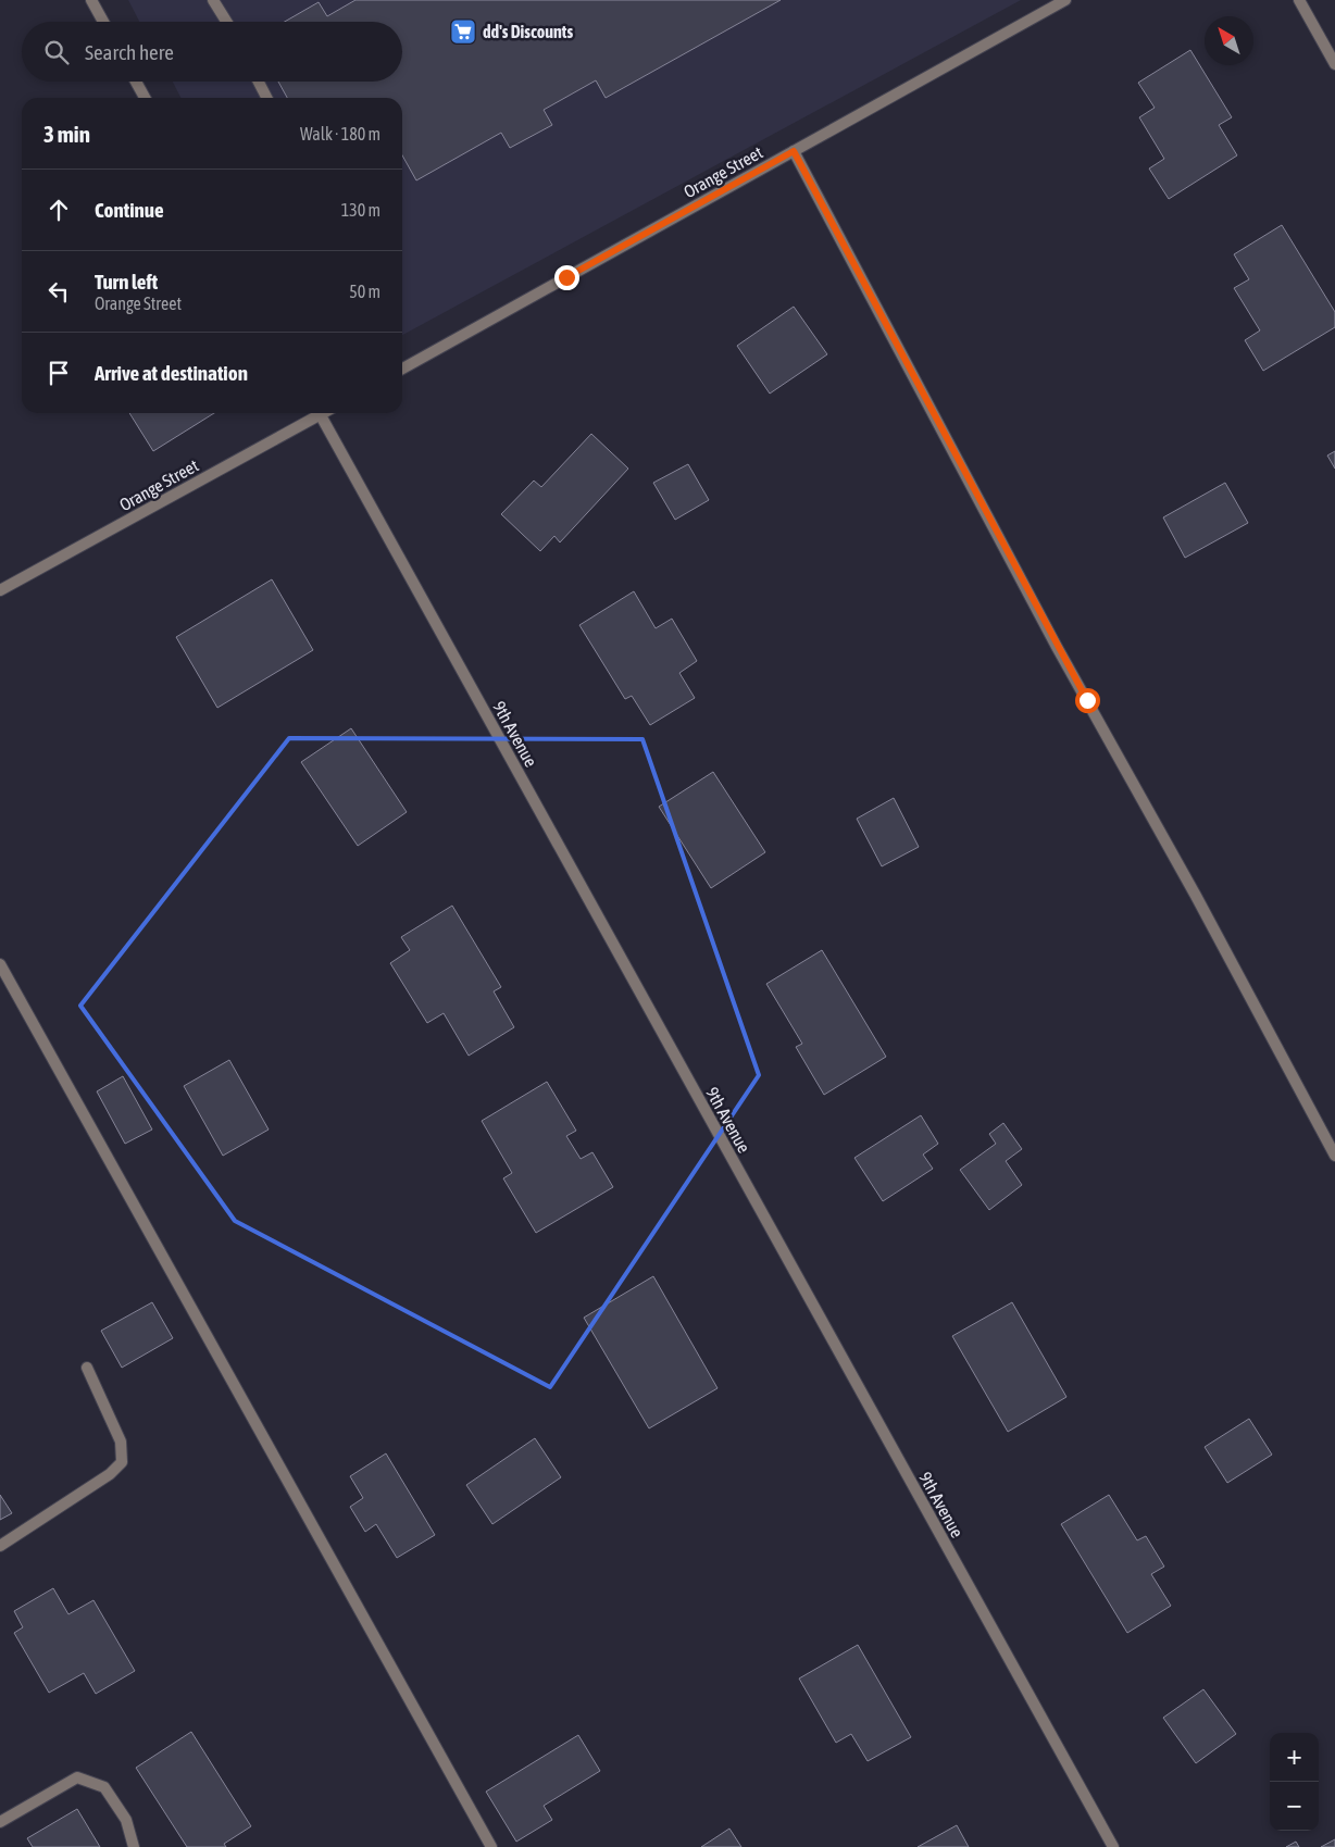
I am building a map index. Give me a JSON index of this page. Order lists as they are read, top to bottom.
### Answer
{
  "streets": {
    "street": ["Orange Street", "9th Avenue"]
  },
  "places": {
    "supermarket": ["dd's Discounts"]
  },
  "north": "top left",
  "page": {
    "search": "Search here",
    "heading": ["3 min", "Walk · 180 m"],
    "list": [
      ["Continue", "130 m"],
      ["Turn left", "Orange Street", "50 m"],
      "Arrive at destination"
    ],
    "map_buttons": ["+", "−"]
  }
}
